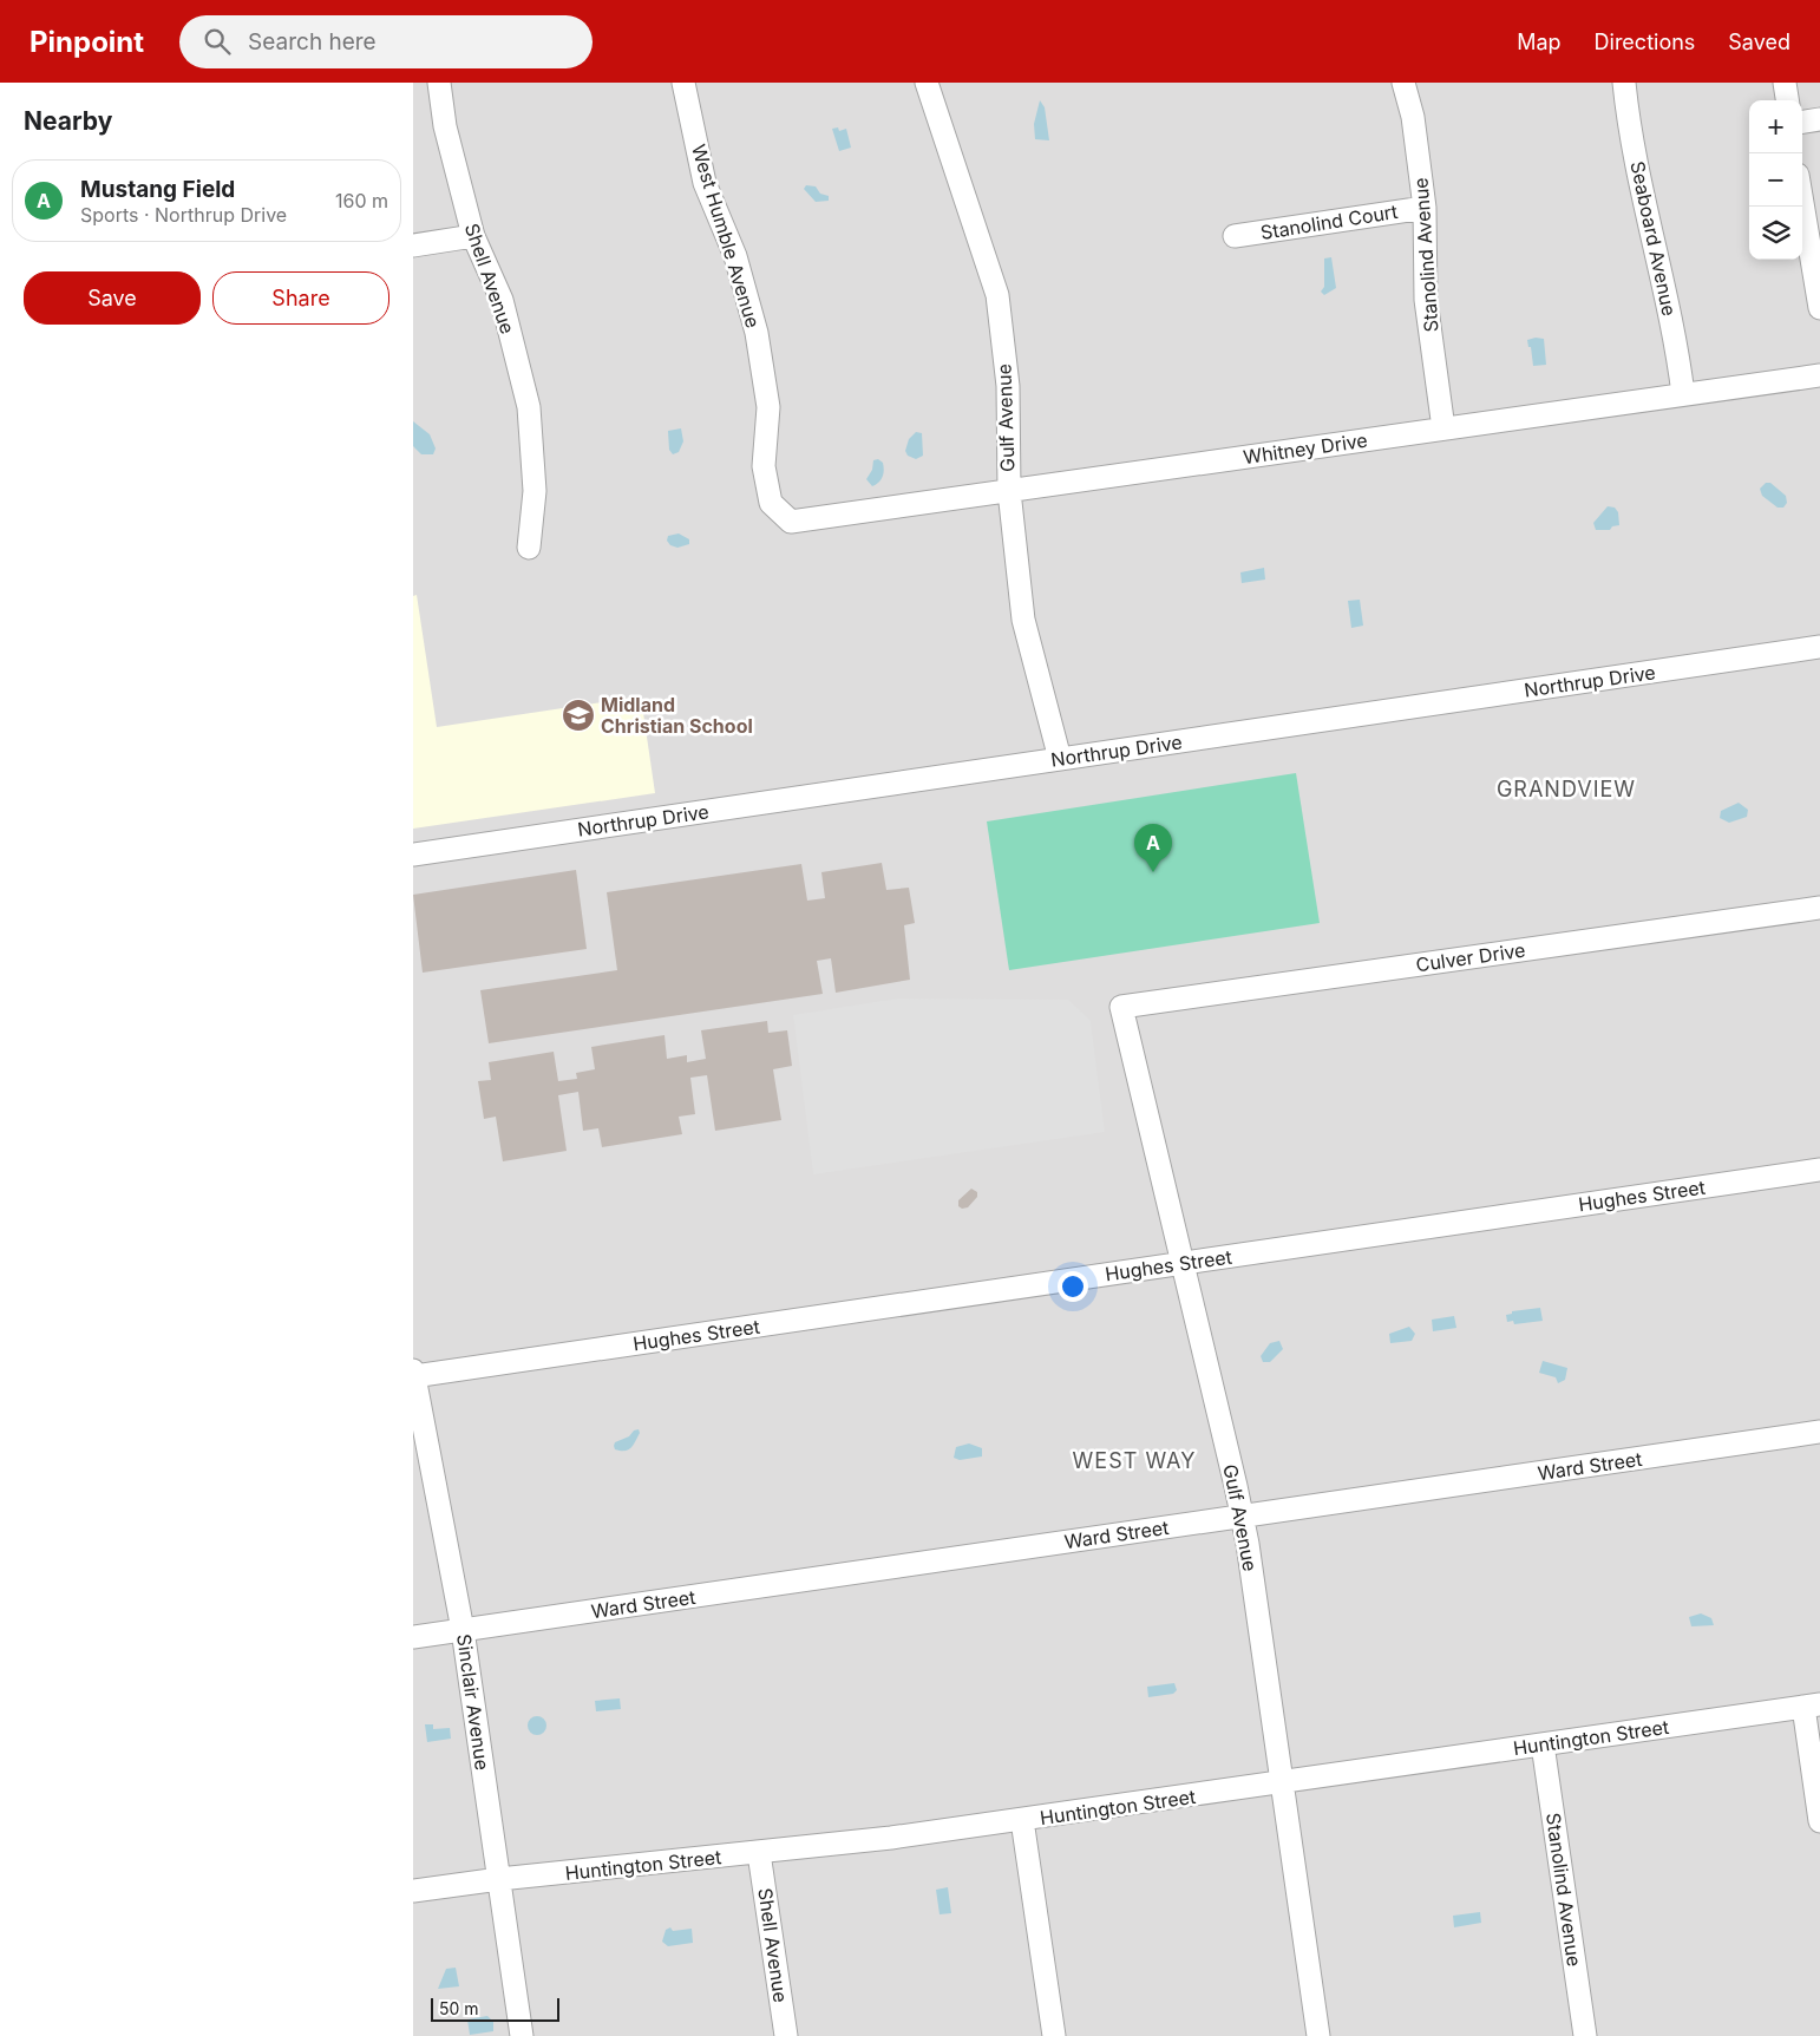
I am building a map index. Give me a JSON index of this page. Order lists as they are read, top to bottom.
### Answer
{
  "streets": {
    "street": [
      "Stanolind Court",
      "West Humble Avenue",
      "Seaboard Avenue",
      "Stanolind Avenue",
      "Shell Avenue",
      "Gulf Avenue",
      "Whitney Drive",
      "Northrup Drive",
      "Culver Drive",
      "Hughes Street",
      "Ward Street",
      "Sinclair Avenue",
      "Huntington Street"
    ]
  },
  "crossings": [
    ["Stanolind Court", "Stanolind Avenue"],
    ["West Humble Avenue", "Whitney Drive"],
    ["Seaboard Avenue", "Whitney Drive"],
    ["Stanolind Avenue", "Whitney Drive"],
    ["Stanolind Avenue", "Huntington Street"],
    ["Shell Avenue", "Huntington Street"],
    ["Gulf Avenue", "Whitney Drive"],
    ["Gulf Avenue", "Northrup Drive"],
    ["Gulf Avenue", "Culver Drive"],
    ["Gulf Avenue", "Hughes Street"],
    ["Gulf Avenue", "Ward Street"],
    ["Gulf Avenue", "Huntington Street"],
    ["Hughes Street", "Sinclair Avenue"],
    ["Ward Street", "Sinclair Avenue"],
    ["Sinclair Avenue", "Huntington Street"]
  ],
  "districts": ["GRANDVIEW", "WEST WAY"],
  "places": {
    "school or university": ["Midland Christian School"]
  },
  "scale_bar": "50 m",
  "page": {
    "header": "Pinpoint",
    "search": "Search here",
    "nav": ["Map", "Directions", "Saved"],
    "heading": "Nearby",
    "map_buttons": ["+", "−"],
    "list": [
      {
        "mark": "A",
        "name": "Mustang Field",
        "note": "Sports · Northrup Drive",
        "value": "160 m"
      }
    ],
    "buttons": ["Save", "Share"],
    "pins": "A",
    "scale": "50 m"
  }
}
